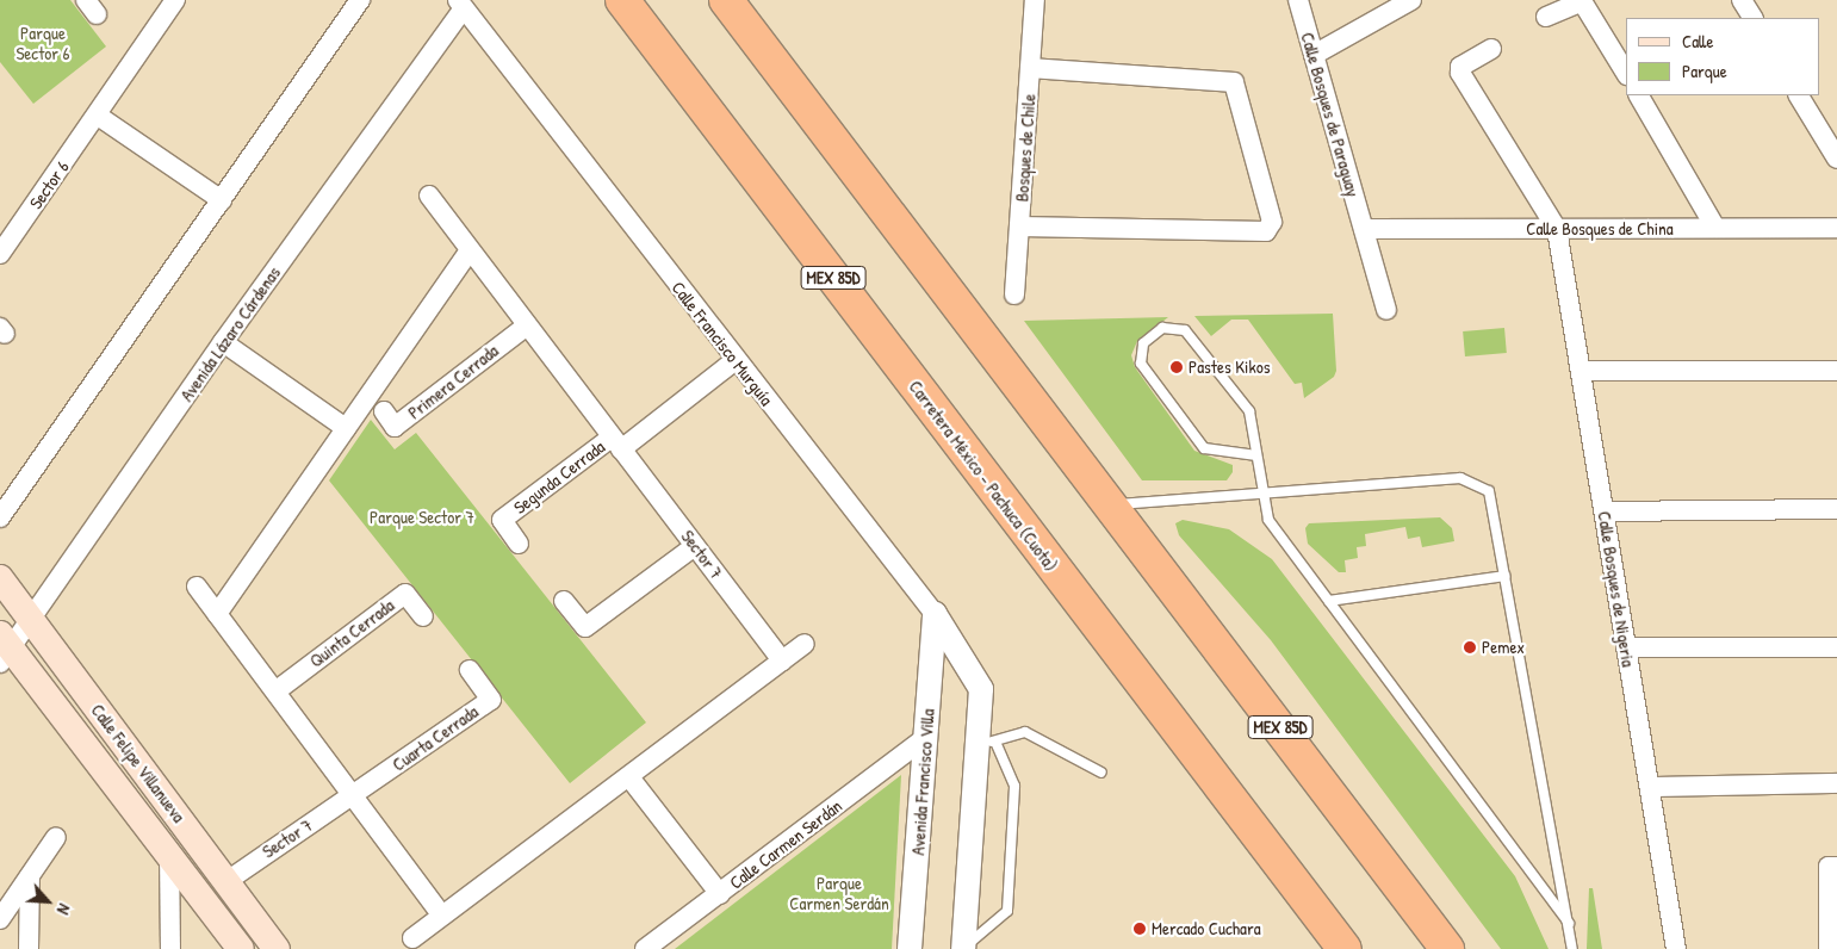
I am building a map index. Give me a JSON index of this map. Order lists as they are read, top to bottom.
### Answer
{
  "streets": {
    "highway": ["MEX 85D", "Carretera México - Pachuca (Cuota)"],
    "main road": ["Calle Felipe Villanueva"],
    "street": [
      "Calle Bosques de Paraguay",
      "Bosques de Chile",
      "Sector 6",
      "Calle Bosques de China",
      "Avenida Lázaro Cárdenas",
      "Calle Francisco Murguía",
      "Primera Cerrada",
      "Segunda Cerrada",
      "Sector 7",
      "Calle Bosques de Nigeria",
      "Quinta Cerrada",
      "Cuarta Cerrada",
      "Avenida Francisco Villa",
      "Calle Carmen Serdán"
    ]
  },
  "crossings": [
    ["Calle Bosques de Paraguay", "Calle Bosques de China"],
    ["Calle Bosques de China", "Calle Bosques de Nigeria"],
    ["Avenida Lázaro Cárdenas", "Calle Francisco Murguía"],
    ["Avenida Lázaro Cárdenas", "Calle Felipe Villanueva"],
    ["Calle Francisco Murguía", "Avenida Francisco Villa"],
    ["Primera Cerrada", "Sector 7"],
    ["Segunda Cerrada", "Sector 7"],
    ["Sector 7", "Cuarta Cerrada"],
    ["Sector 7", "Calle Felipe Villanueva"],
    ["Avenida Francisco Villa", "Calle Carmen Serdán"]
  ],
  "parks": ["Parque Sector 6", "Parque Sector 7", "Parque Carmen Serdán"],
  "places": ["Pastes Kikos", "Pemex", "Mercado Cuchara"],
  "legend": ["Calle", "Parque"],
  "north": "bottom right"
}
